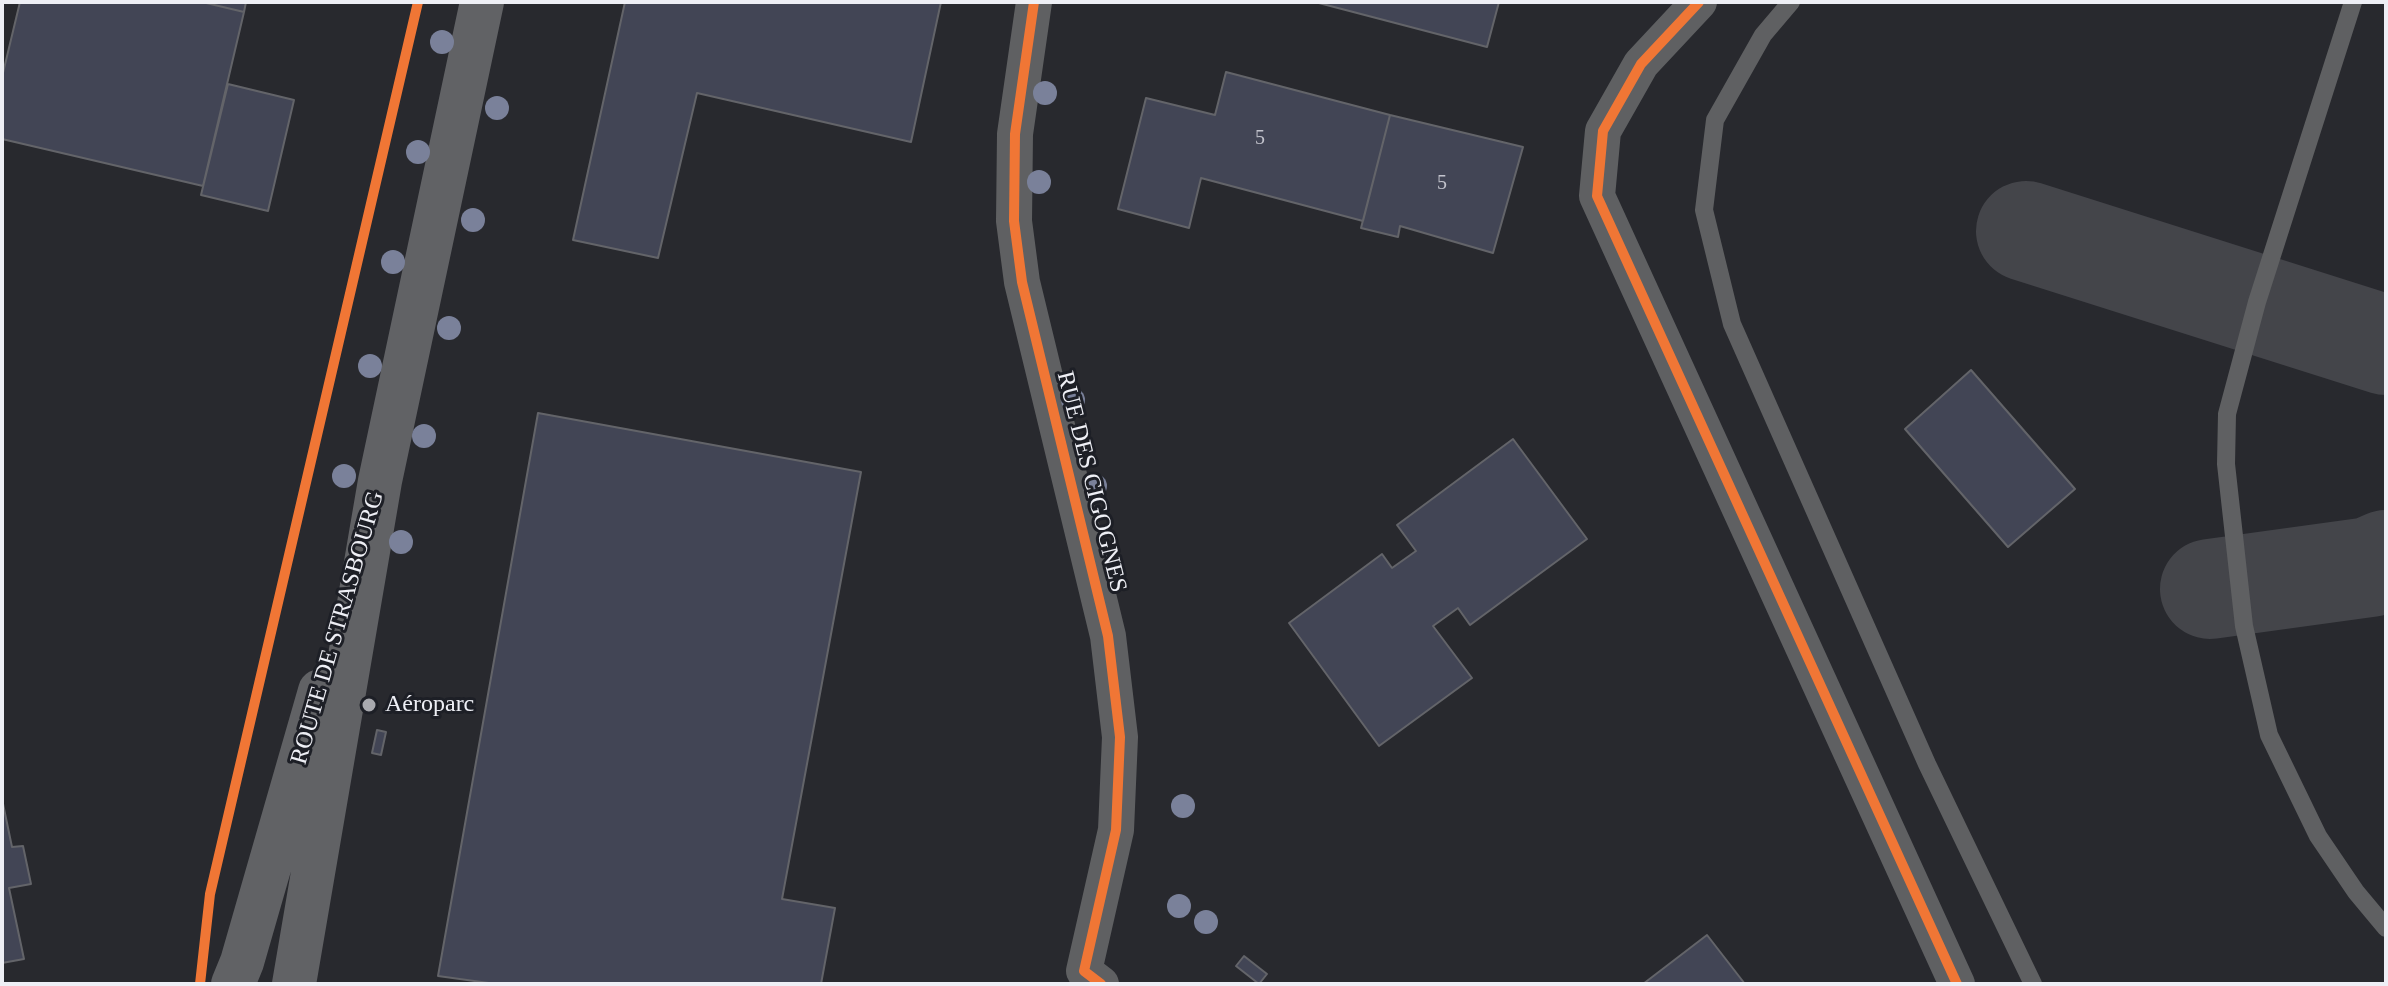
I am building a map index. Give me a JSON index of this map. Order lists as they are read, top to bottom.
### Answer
{
  "streets": {
    "main road": ["ROUTE DE STRASBOURG"],
    "street": ["RUE DES CIGOGNES"]
  },
  "places": ["Aéroparc"],
  "house_numbers": ["5", "5"]
}
